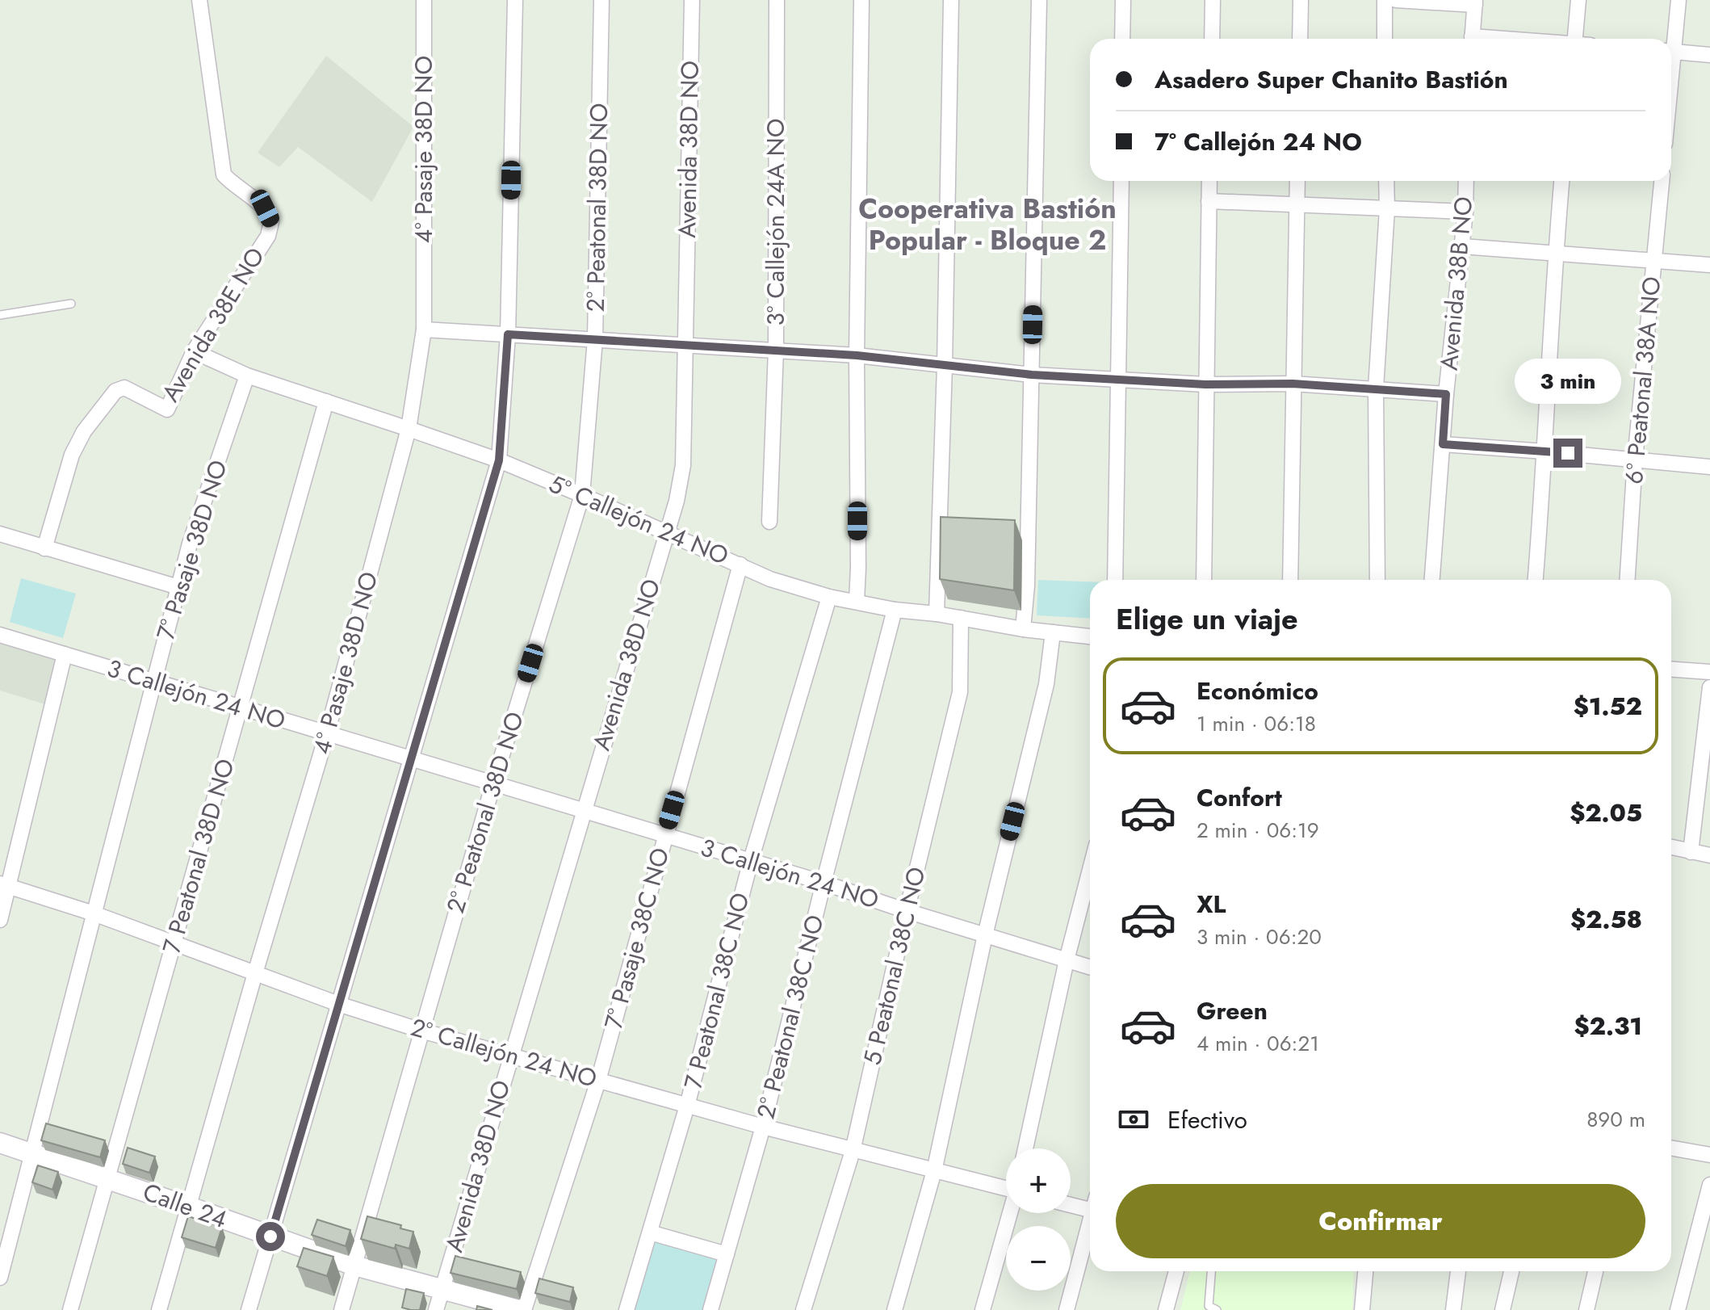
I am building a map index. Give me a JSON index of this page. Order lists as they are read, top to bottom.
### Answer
{
  "streets": {
    "street": [
      "4° Pasaje 38D NO",
      "Avenida 38D NO",
      "2° Peatonal 38D NO",
      "3° Callejón 24A NO",
      "Avenida 38B NO",
      "Avenida 38E NO",
      "6º Peatonal 38A NO",
      "5° Callejón 24 NO",
      "7° Pasaje 38D NO",
      "3 Callejón 24 NO",
      "7 Peatonal 38D NO",
      "7° Pasaje 38C NO",
      "5 Peatonal 38C NO",
      "7 Peatonal 38C NO",
      "2° Peatonal 38C NO",
      "2° Callejón 24 NO",
      "Calle 24"
    ]
  },
  "crossings": [
    ["4° Pasaje 38D NO", "5° Callejón 24 NO"],
    ["4° Pasaje 38D NO", "3 Callejón 24 NO"],
    ["4° Pasaje 38D NO", "2° Callejón 24 NO"],
    ["4° Pasaje 38D NO", "Calle 24"],
    ["Avenida 38D NO", "5° Callejón 24 NO"],
    ["Avenida 38D NO", "3 Callejón 24 NO"],
    ["Avenida 38D NO", "2° Callejón 24 NO"],
    ["Avenida 38D NO", "Calle 24"],
    ["2° Peatonal 38D NO", "5° Callejón 24 NO"],
    ["2° Peatonal 38D NO", "3 Callejón 24 NO"],
    ["2° Peatonal 38D NO", "2° Callejón 24 NO"],
    ["2° Peatonal 38D NO", "Calle 24"],
    ["Avenida 38E NO", "5° Callejón 24 NO"],
    ["5° Callejón 24 NO", "7° Pasaje 38D NO"],
    ["5° Callejón 24 NO", "7 Peatonal 38D NO"],
    ["5° Callejón 24 NO", "7° Pasaje 38C NO"],
    ["5° Callejón 24 NO", "5 Peatonal 38C NO"],
    ["5° Callejón 24 NO", "7 Peatonal 38C NO"],
    ["5° Callejón 24 NO", "2° Peatonal 38C NO"],
    ["7° Pasaje 38D NO", "3 Callejón 24 NO"],
    ["7° Pasaje 38D NO", "2° Callejón 24 NO"],
    ["3 Callejón 24 NO", "7 Peatonal 38D NO"],
    ["3 Callejón 24 NO", "7° Pasaje 38C NO"],
    ["3 Callejón 24 NO", "5 Peatonal 38C NO"],
    ["3 Callejón 24 NO", "7 Peatonal 38C NO"],
    ["3 Callejón 24 NO", "2° Peatonal 38C NO"],
    ["7 Peatonal 38D NO", "2° Callejón 24 NO"],
    ["7 Peatonal 38D NO", "Calle 24"],
    ["7° Pasaje 38C NO", "2° Callejón 24 NO"],
    ["5 Peatonal 38C NO", "2° Callejón 24 NO"],
    ["7 Peatonal 38C NO", "2° Callejón 24 NO"],
    ["2° Peatonal 38C NO", "2° Callejón 24 NO"]
  ],
  "districts": ["Cooperativa Bastión Popular - Bloque 2"],
  "page": {
    "banner": ["Asadero Super Chanito Bastión", "7° Callejón 24 NO"],
    "bubble": "3 min",
    "heading": "Elige un viaje",
    "list": [
      {
        "name": "Económico",
        "note": "1 min · 06:18",
        "value": "$1.52"
      },
      {
        "name": "Confort",
        "note": "2 min · 06:19",
        "value": "$2.05"
      },
      {
        "name": "XL",
        "note": "3 min · 06:20",
        "value": "$2.58"
      },
      {
        "name": "Green",
        "note": "4 min · 06:21",
        "value": "$2.31"
      }
    ],
    "pay": ["Efectivo", "890 m"],
    "map_buttons": ["+", "−"],
    "buttons": "Confirmar"
  }
}
